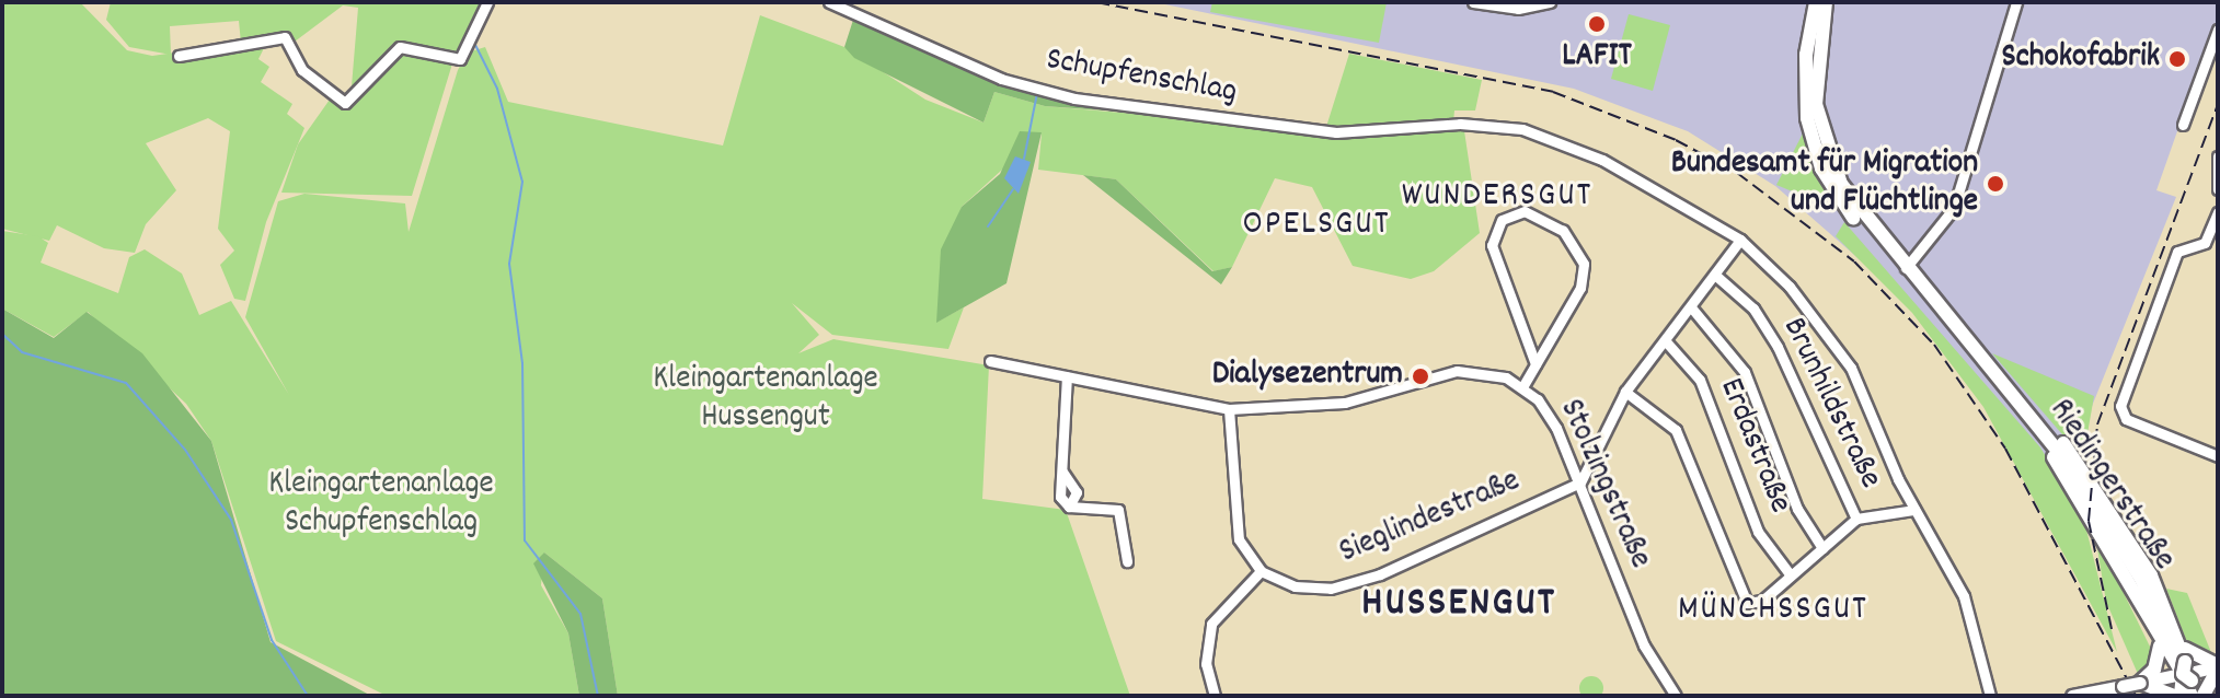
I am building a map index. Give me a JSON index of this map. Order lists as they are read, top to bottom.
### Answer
{
  "streets": {
    "main road": ["Riedingerstraße"],
    "street": [
      "Schupfenschlag",
      "Brunhildstraße",
      "Erdastraße",
      "Stolzingstraße",
      "Sieglindestraße"
    ]
  },
  "crossings": [
    ["Stolzingstraße", "Sieglindestraße"]
  ],
  "districts": [
    "WUNDERSGUT",
    "OPELSGUT",
    "HUSSENGUT",
    "MÜNCHSSGUT"
  ],
  "parks": ["Kleingartenanlage Hussengut", "Kleingartenanlage Schupfenschlag"],
  "places": [
    "LAFIT",
    "Schokofabrik",
    "Bundesamt für Migration und Flüchtlinge",
    "Dialysezentrum"
  ]
}
